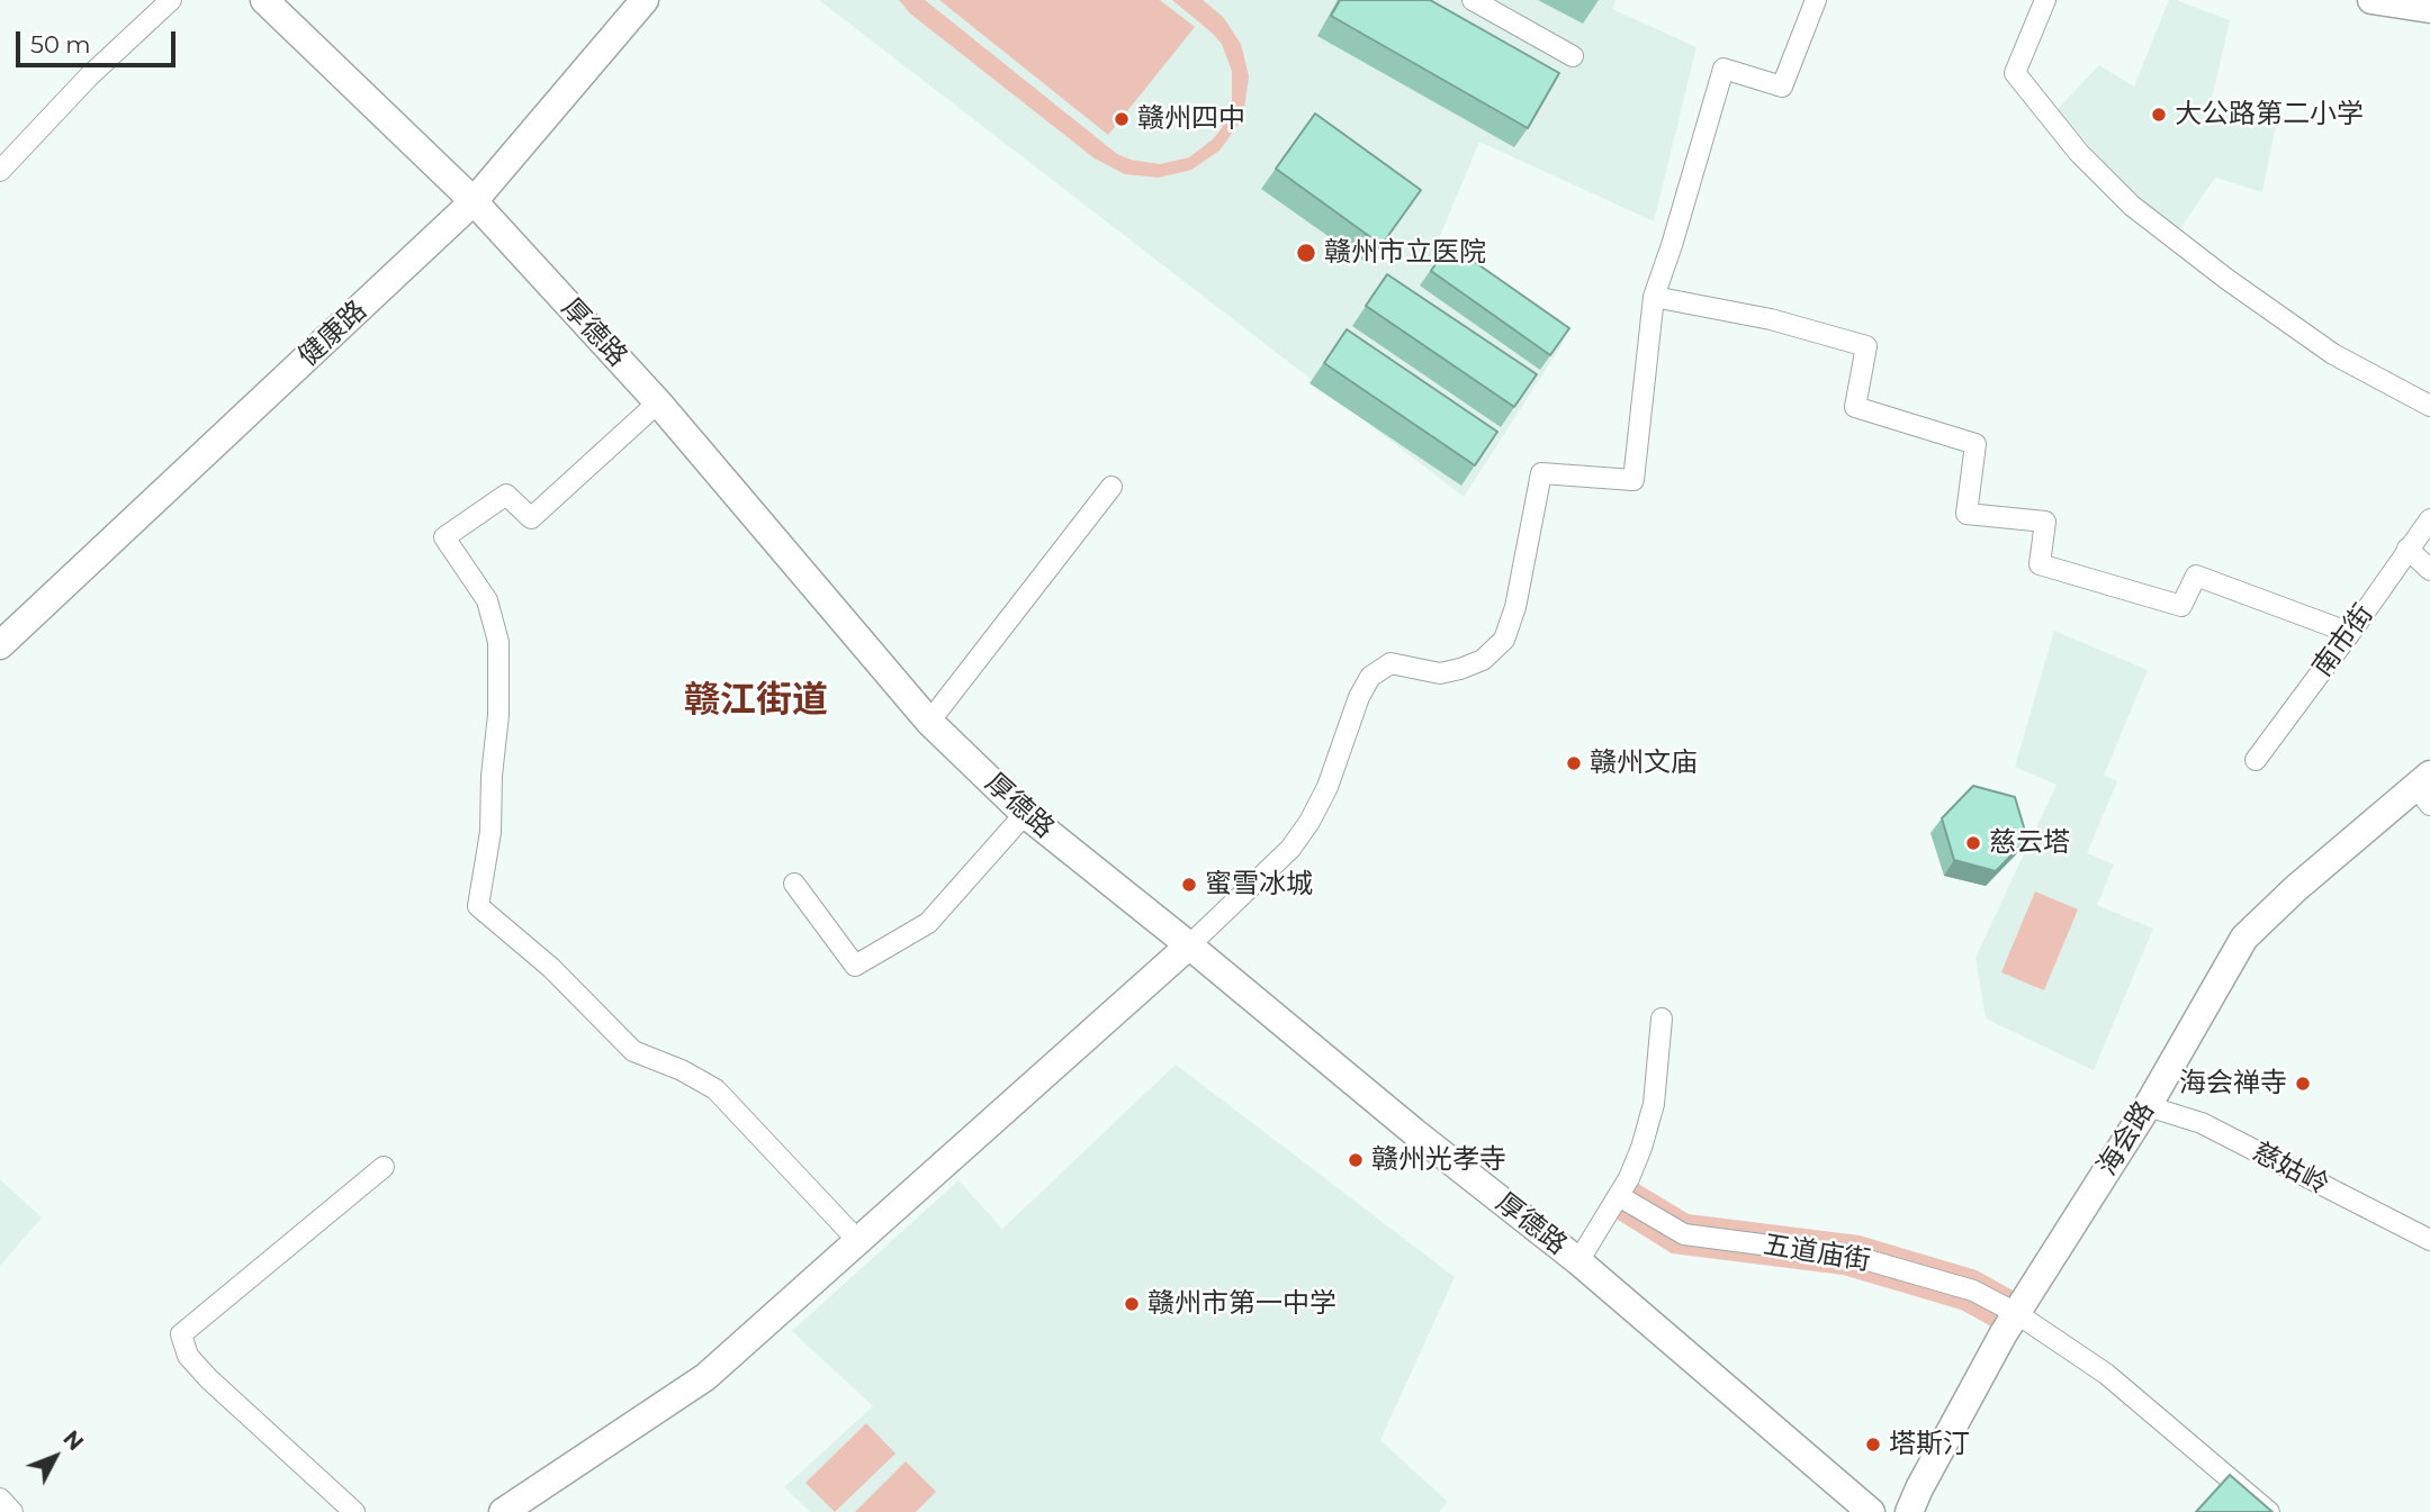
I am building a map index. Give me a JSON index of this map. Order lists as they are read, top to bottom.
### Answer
{
  "streets": {
    "street": [
      "厚德路",
      "健康路",
      "南市街",
      "海会路",
      "慈姑岭",
      "五道庙街"
    ]
  },
  "crossings": [
    ["厚德路", "健康路"],
    ["海会路", "慈姑岭"],
    ["海会路", "五道庙街"]
  ],
  "districts": ["赣江街道"],
  "places": [
    "大公路第二小学",
    "赣州四中",
    "赣州市立医院",
    "赣州文庙",
    "慈云塔",
    "蜜雪冰城",
    "海会禅寺",
    "赣州光孝寺",
    "赣州市第一中学",
    "塔斯汀"
  ],
  "scale_bar": "50 m",
  "north": "top right"
}
